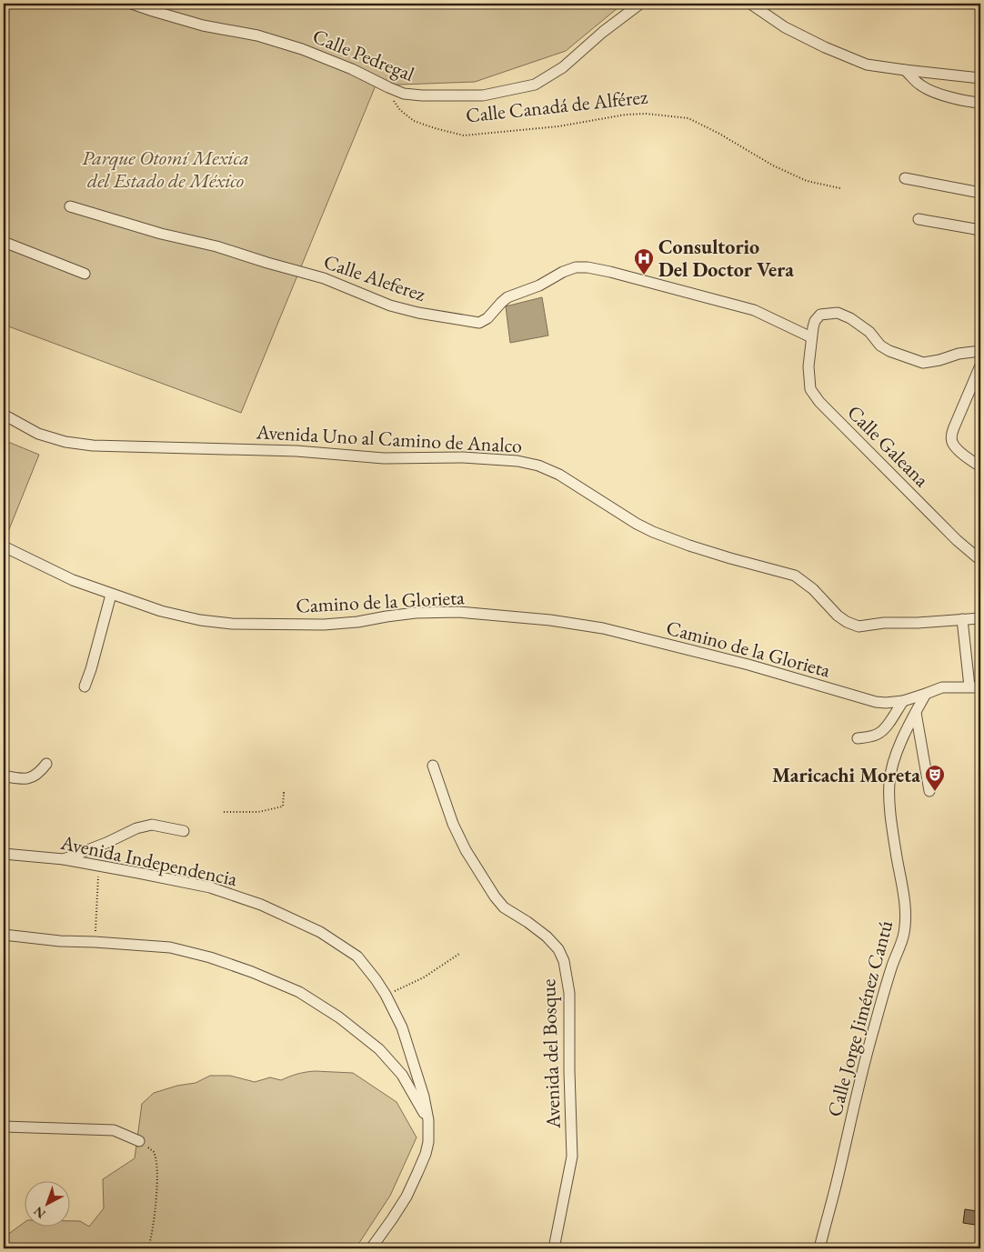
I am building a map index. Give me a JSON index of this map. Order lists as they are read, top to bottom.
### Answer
{
  "streets": {
    "street": [
      "Calle Pedregal",
      "Calle Aleferez",
      "Avenida Uno al Camino de Analco",
      "Calle Galeana",
      "Camino de la Glorieta",
      "Avenida Independencia",
      "Calle Jorge Jiménez Cantú",
      "Avenida del Bosque"
    ],
    "path": ["Calle Canadá de Alférez"]
  },
  "crossings": [
    ["Calle Pedregal", "Calle Canadá de Alférez"],
    ["Calle Aleferez", "Calle Galeana"],
    ["Camino de la Glorieta", "Calle Jorge Jiménez Cantú"]
  ],
  "parks": ["Parque Otomí Mexica del Estado de México"],
  "places": {
    "hospital": ["Consultorio Del Doctor Vera"],
    "theatre": ["Maricachi Moreta"]
  },
  "north": "bottom left"
}
